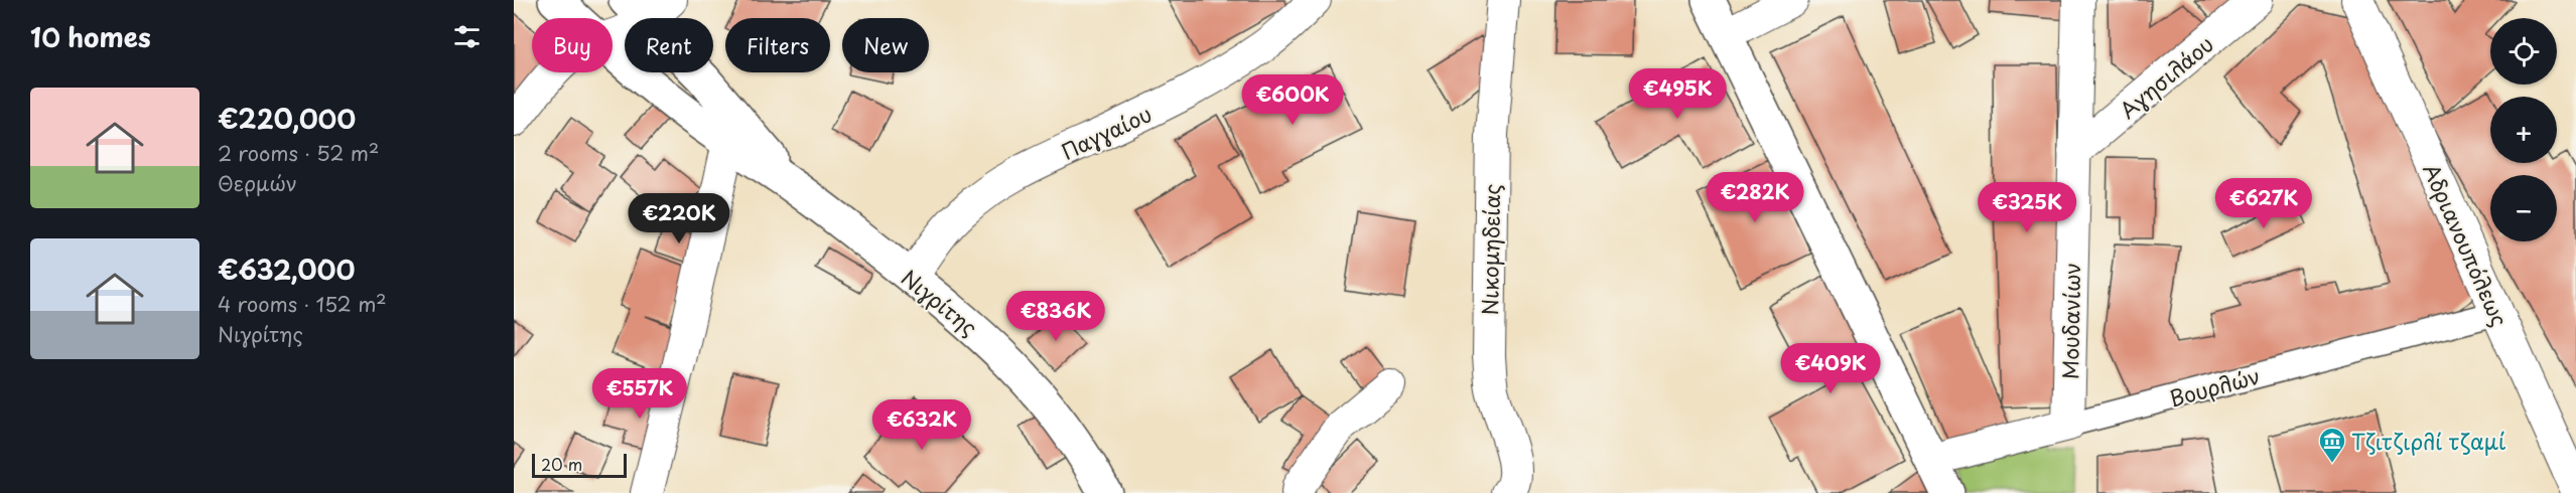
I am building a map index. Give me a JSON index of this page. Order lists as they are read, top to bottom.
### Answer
{
  "streets": {
    "street": [
      "Αγησιλάου",
      "Παγγαίου",
      "Αδριανουπόλεως",
      "Νικομηδείας",
      "Νιγρίτης",
      "Μουδανίων",
      "Βουρλών"
    ]
  },
  "crossings": [
    ["Αγησιλάου", "Μουδανίων"],
    ["Παγγαίου", "Νιγρίτης"],
    ["Αδριανουπόλεως", "Βουρλών"],
    ["Μουδανίων", "Βουρλών"]
  ],
  "places": {
    "museum": ["Τζιτζιρλί τζαμί"]
  },
  "scale_bar": "20 m",
  "page": {
    "heading": "10 homes",
    "map_buttons": ["+", "−"],
    "chip": [
      "Buy",
      "Rent",
      "Filters",
      "New"
    ],
    "price": [
      "€495K",
      "€600K",
      "€282K",
      "€627K",
      "€325K",
      "€220K",
      "€836K",
      "€409K",
      "€557K",
      "€632K"
    ],
    "list": [
      {
        "name": "€220,000",
        "note": "2 rooms · 52 m² · Θερμών"
      },
      {
        "name": "€632,000",
        "note": "4 rooms · 152 m² · Νιγρίτης"
      }
    ],
    "scale": "20 m"
  }
}
